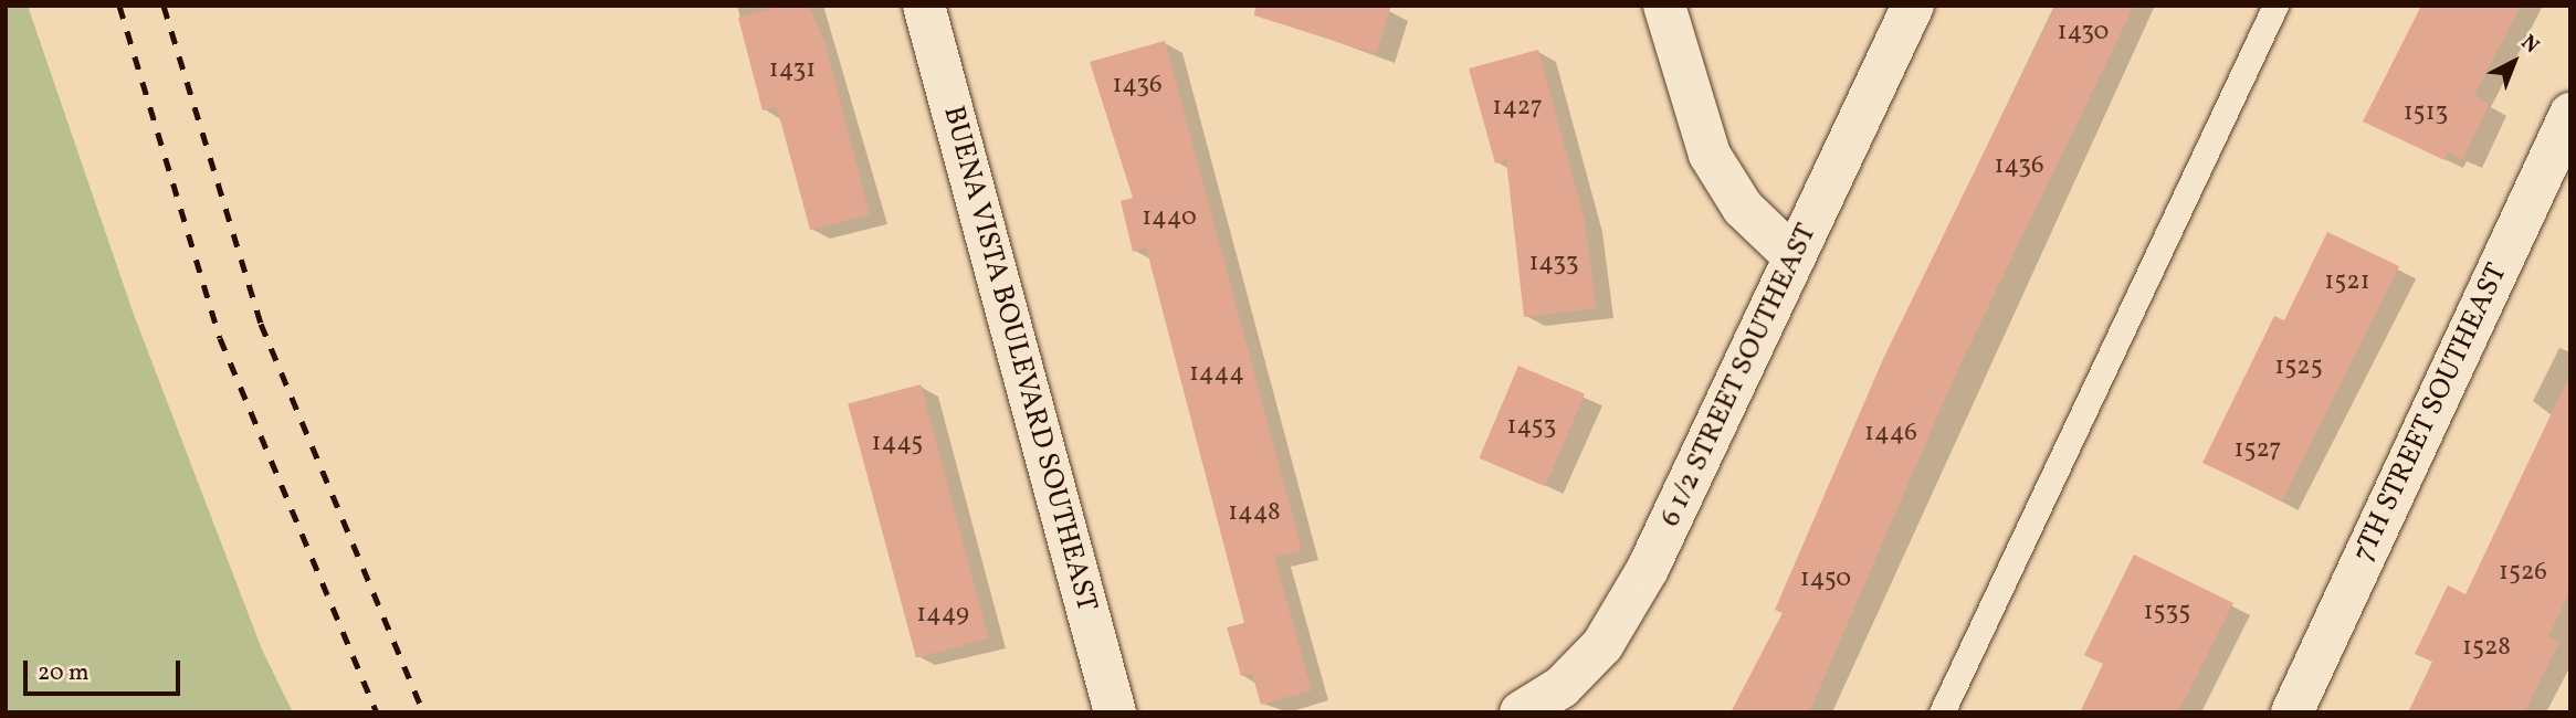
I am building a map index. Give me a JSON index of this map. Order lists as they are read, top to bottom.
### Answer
{
  "streets": {
    "street": ["BUENA VISTA BOULEVARD SOUTHEAST", "6 1/2 STREET SOUTHEAST", "7TH STREET SOUTHEAST"]
  },
  "house_numbers": [
    "1430",
    "1431",
    "1436",
    "1427",
    "1513",
    "1436",
    "1440",
    "1433",
    "1521",
    "1525",
    "1444",
    "1453",
    "1446",
    "1445",
    "1527",
    "1448",
    "1526",
    "1450",
    "1535",
    "1449",
    "1528"
  ],
  "scale_bar": "20 m",
  "north": "top right"
}
